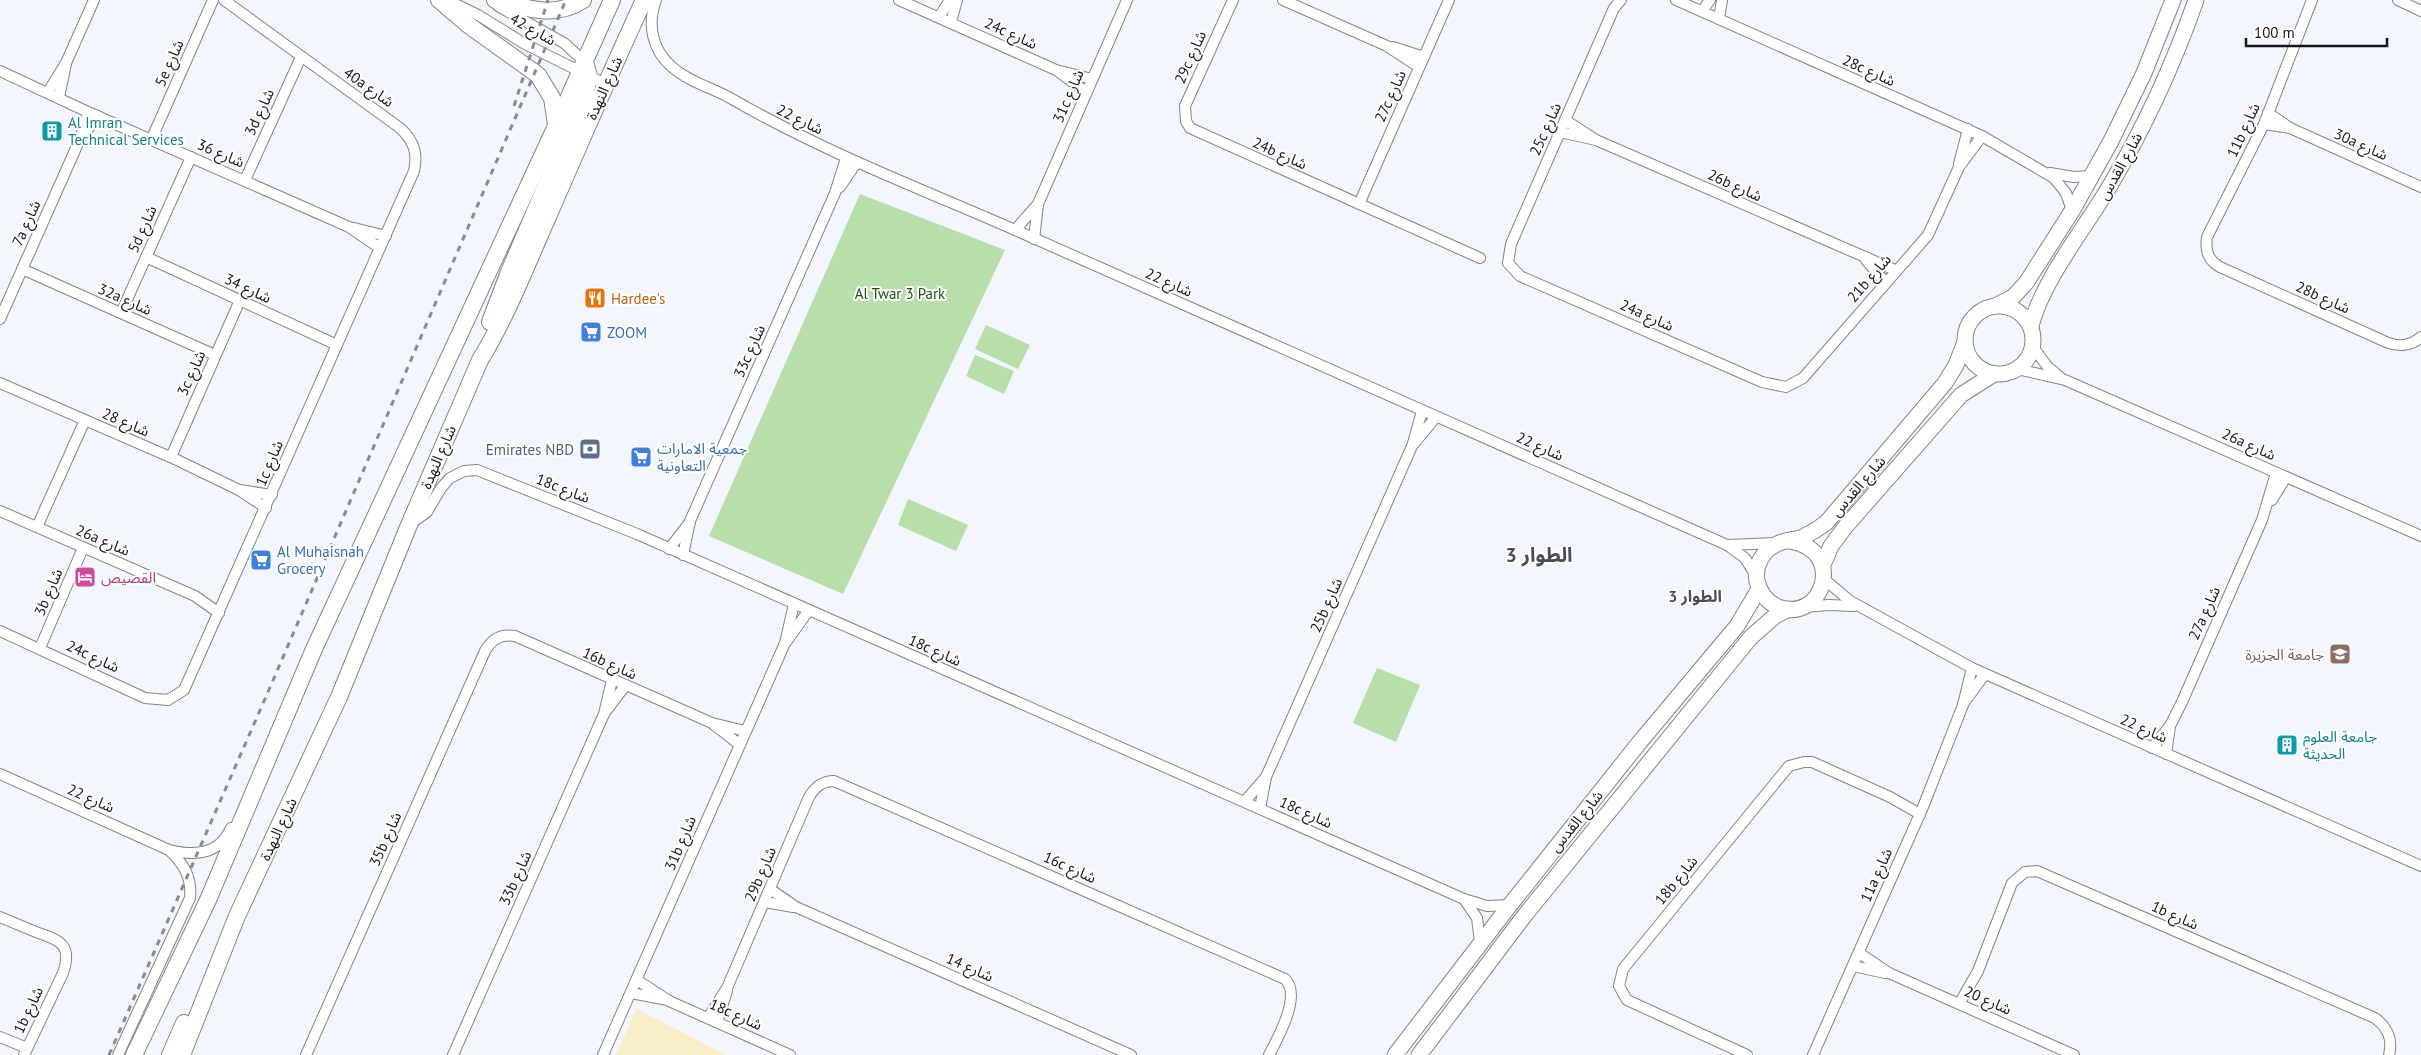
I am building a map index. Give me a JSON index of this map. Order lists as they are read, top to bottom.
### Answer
{
  "streets": {
    "main road": ["شارع النهدة", "شارع القدس"],
    "street": [
      "شارع 42",
      "24c شارع",
      "29c شارع",
      "5e شارع",
      "28c شارع",
      "40a شارع",
      "31c شارع",
      "27c شارع",
      "3d شارع",
      "شارع 22",
      "25c شارع",
      "11b شارع",
      "30a شارع",
      "شارع 36",
      "24b شارع",
      "26b شارع",
      "7a شارع",
      "5d شارع",
      "21b شارع",
      "شارع 34",
      "28b شارع",
      "32a شارع",
      "24a شارع",
      "33c شارع",
      "3c شارع",
      "شارع 28",
      "26a شارع",
      "1c شارع",
      "18c شارع",
      "3b شارع",
      "25b شارع",
      "27a شارع",
      "16b شارع",
      "35b شارع",
      "31b شارع",
      "16c شارع",
      "29b شارع",
      "11a شارع",
      "33b شارع",
      "18b شارع",
      "1b شارع",
      "شارع 14",
      "شارع 20"
    ]
  },
  "crossings": [
    ["شارع 42", "شارع النهدة"],
    ["24c شارع", "31c شارع"],
    ["24c شارع", "1c شارع"],
    ["24c شارع", "3b شارع"],
    ["29c شارع", "24b شارع"],
    ["5e شارع", "شارع 36"],
    ["28c شارع", "شارع القدس"],
    ["28c شارع", "21b شارع"],
    ["40a شارع", "3d شارع"],
    ["40a شارع", "شارع 36"],
    ["40a شارع", "1c شارع"],
    ["شارع النهدة", "18c شارع"],
    ["31c شارع", "شارع 22"],
    ["27c شارع", "24b شارع"],
    ["3d شارع", "شارع 36"],
    ["شارع 22", "شارع القدس"],
    ["شارع 22", "33c شارع"],
    ["شارع 22", "25b شارع"],
    ["شارع 22", "27a شارع"],
    ["شارع 22", "11a شارع"],
    ["25c شارع", "26b شارع"],
    ["25c شارع", "24a شارع"],
    ["11b شارع", "30a شارع"],
    ["11b شارع", "28b شارع"],
    ["شارع 36", "7a شارع"],
    ["شارع 36", "5d شارع"],
    ["شارع 36", "1c شارع"],
    ["شارع القدس", "26a شارع"],
    ["شارع القدس", "18c شارع"],
    ["26b شارع", "21b شارع"],
    ["7a شارع", "32a شارع"],
    ["5d شارع", "شارع 34"],
    ["5d شارع", "32a شارع"],
    ["21b شارع", "24a شارع"],
    ["شارع 34", "3c شارع"],
    ["شارع 34", "1c شارع"],
    ["32a شارع", "3c شارع"],
    ["33c شارع", "18c شارع"],
    ["3c شارع", "شارع 28"],
    ["شارع 28", "1c شارع"],
    ["26a شارع", "1c شارع"],
    ["26a شارع", "3b شارع"],
    ["26a شارع", "27a شارع"],
    ["18c شارع", "25b شارع"],
    ["18c شارع", "31b شارع"],
    ["18c شارع", "29b شارع"],
    ["16b شارع", "35b شارع"],
    ["16b شارع", "31b شارع"],
    ["16b شارع", "33b شارع"],
    ["16c شارع", "29b شارع"],
    ["29b شارع", "شارع 14"],
    ["11a شارع", "18b شارع"],
    ["11a شارع", "شارع 20"],
    ["1b شارع", "شارع 20"]
  ],
  "districts": ["الطوار 3", "الطوار 3"],
  "parks": ["Al Twar 3 Park"],
  "places": {
    "building": ["Al Imran Technical Services", "جامعة العلوم الحديثة"],
    "restaurant": ["Hardee's"],
    "supermarket": ["ZOOM", "جمعية الامارات التعاونية", "Al Muhaisnah Grocery"],
    "bank": ["Emirates NBD"],
    "hotel": ["القصيص"],
    "school or university": ["جامعة الجزيرة"]
  },
  "scale_bar": "100 m"
}
